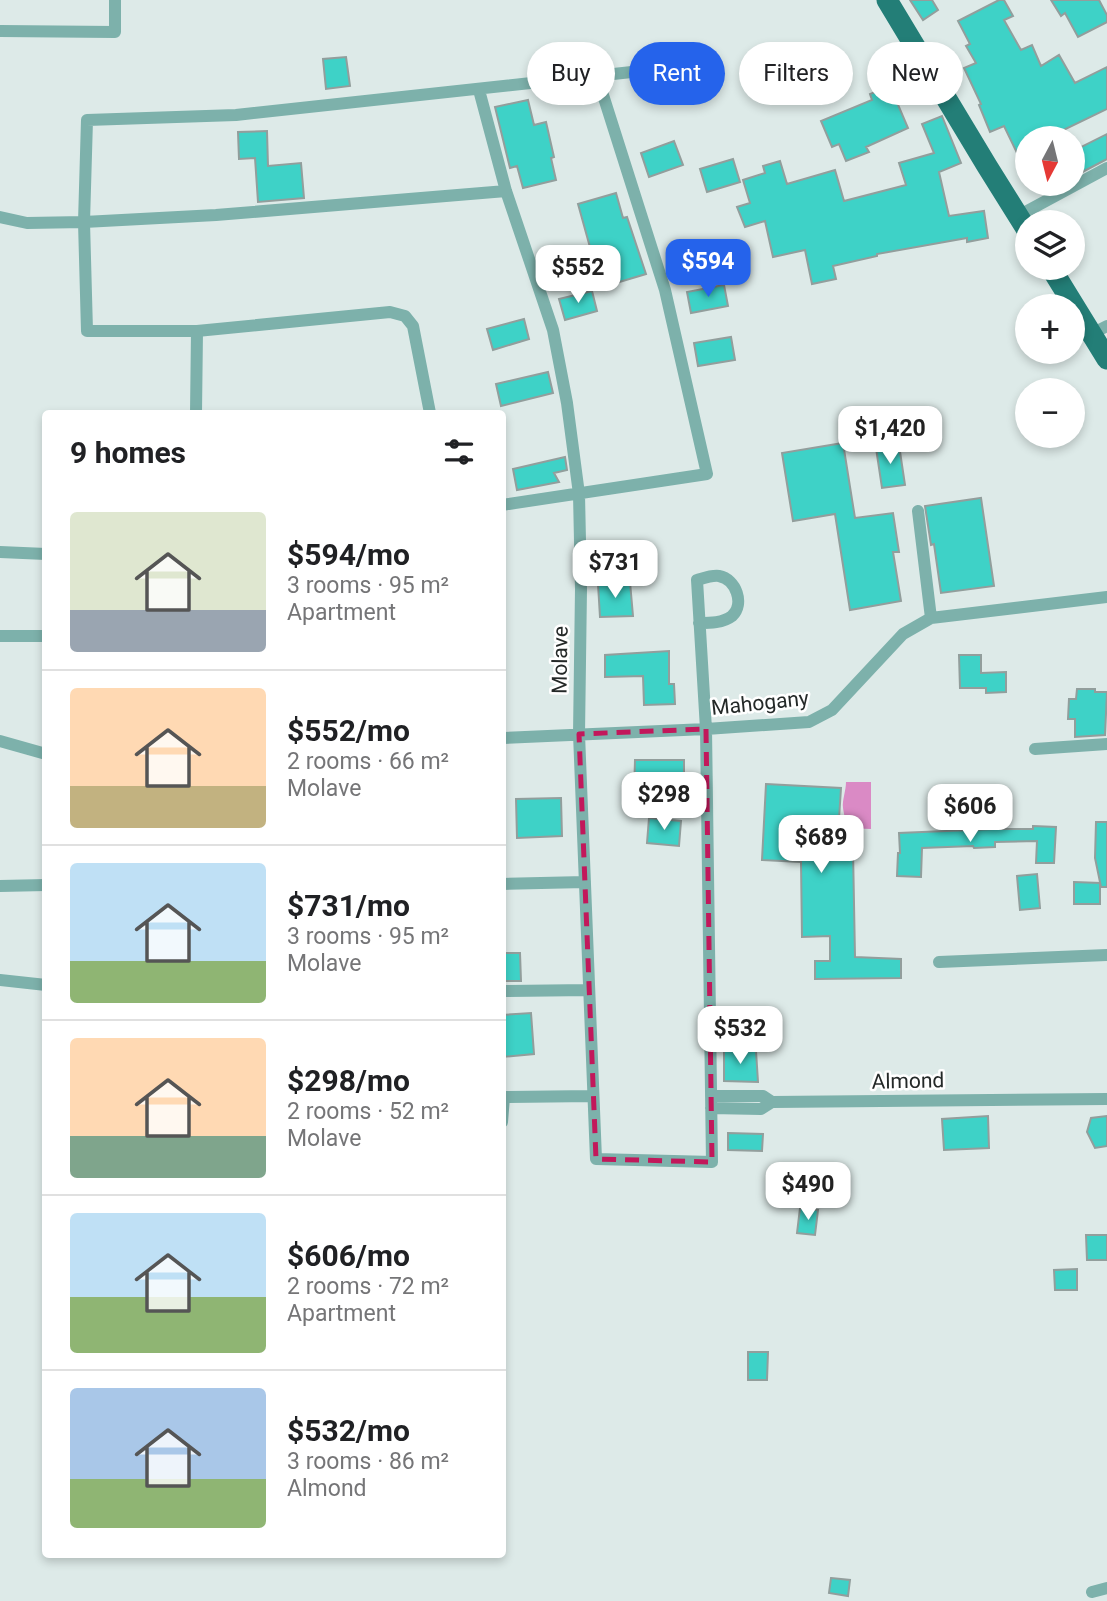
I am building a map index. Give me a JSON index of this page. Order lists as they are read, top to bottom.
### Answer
{
  "streets": {
    "street": ["Molave", "Mahogany", "Almond"]
  },
  "crossings": [
    ["Molave", "Mahogany"],
    ["Molave", "Almond"]
  ],
  "north": "bottom",
  "page": {
    "chip": [
      "Buy",
      "Rent",
      "Filters",
      "New"
    ],
    "map_buttons": ["+", "−"],
    "price": [
      "$594",
      "$552",
      "$1,420",
      "$731",
      "$298",
      "$606",
      "$689",
      "$532",
      "$490"
    ],
    "heading": "9 homes",
    "list": [
      {
        "name": "$594/mo",
        "note": "3 rooms · 95 m² · Apartment"
      },
      {
        "name": "$552/mo",
        "note": "2 rooms · 66 m² · Molave"
      },
      {
        "name": "$731/mo",
        "note": "3 rooms · 95 m² · Molave"
      },
      {
        "name": "$298/mo",
        "note": "2 rooms · 52 m² · Molave"
      },
      {
        "name": "$606/mo",
        "note": "2 rooms · 72 m² · Apartment"
      },
      {
        "name": "$532/mo",
        "note": "3 rooms · 86 m² · Almond"
      }
    ]
  }
}
